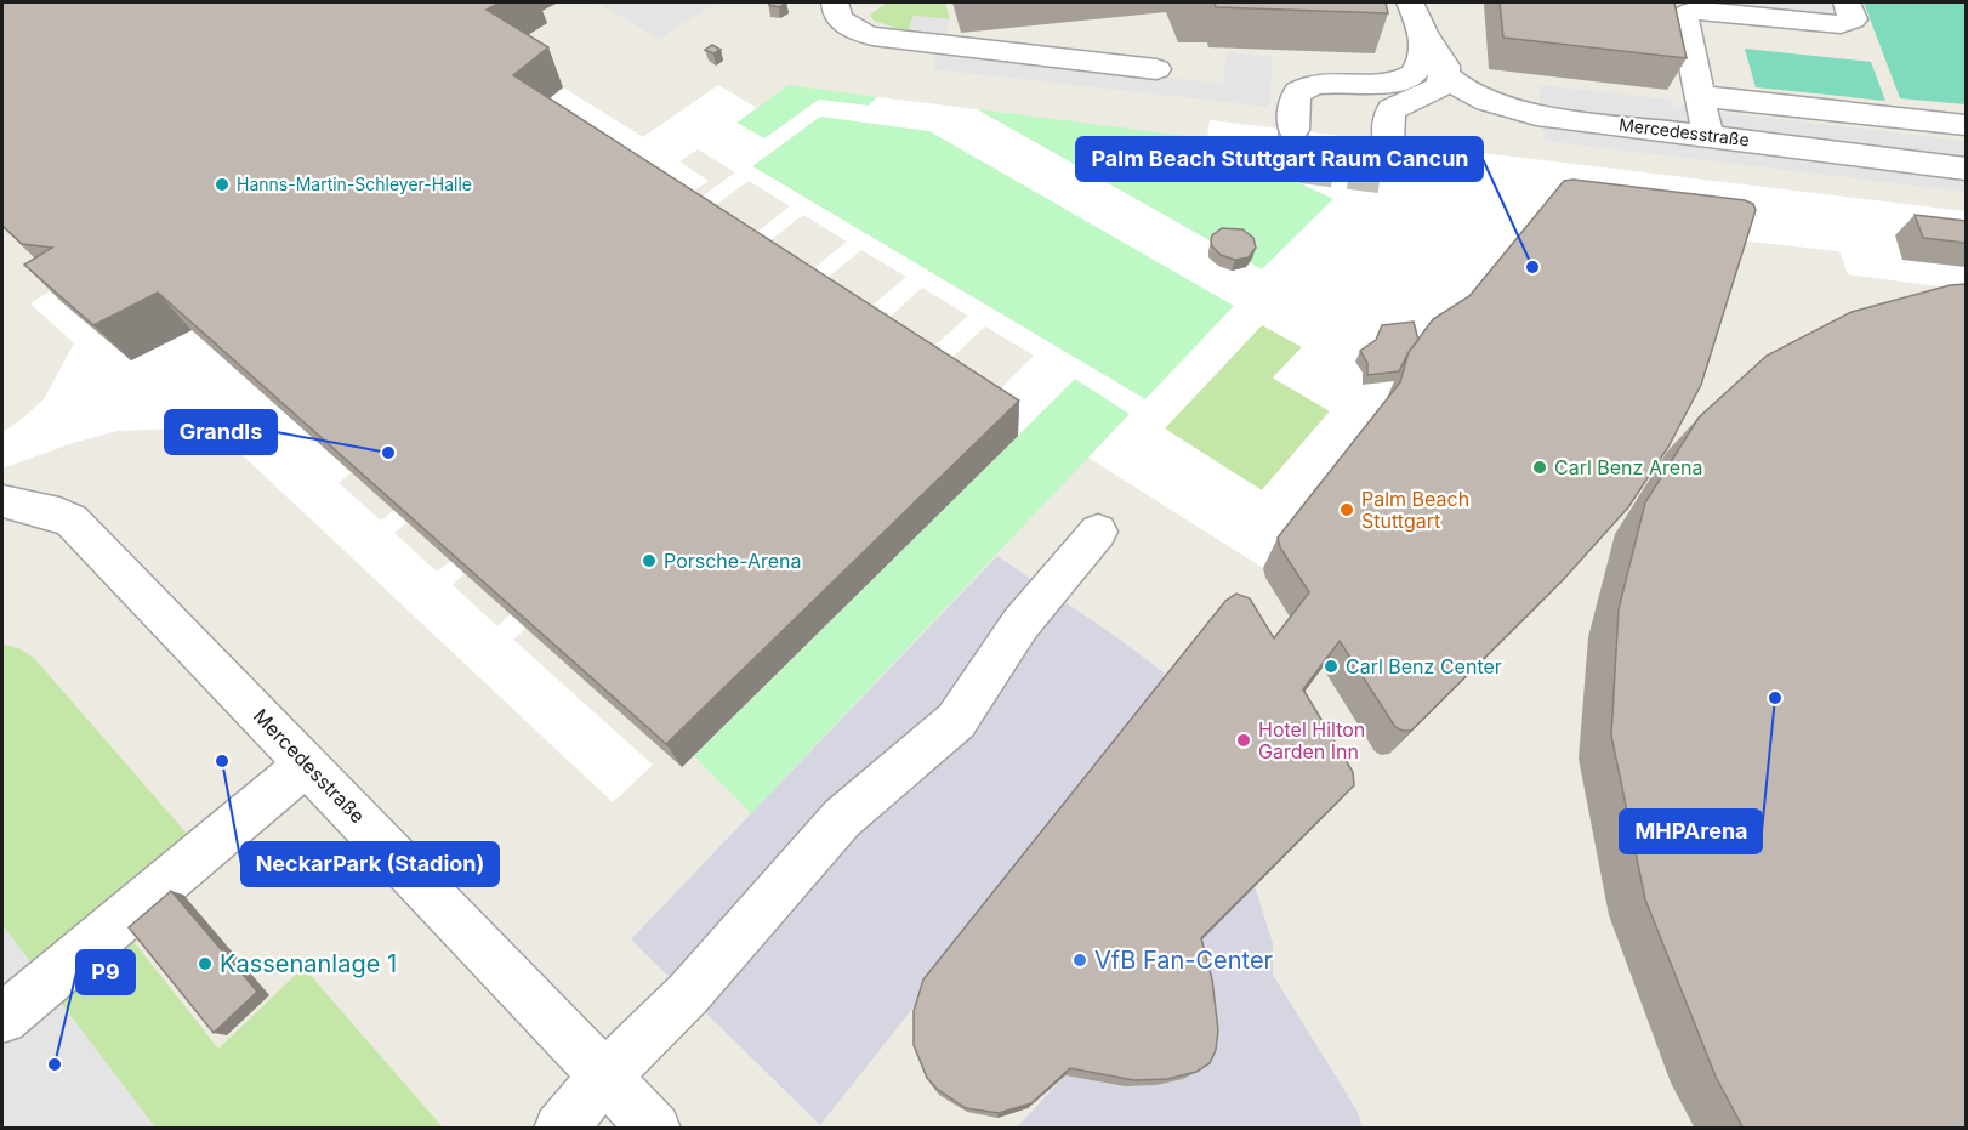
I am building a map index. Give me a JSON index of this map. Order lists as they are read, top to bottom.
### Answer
{
  "streets": {
    "street": ["Mercedesstraße"]
  },
  "places": [
    "Hanns-Martin-Schleyer-Halle",
    "Palm Beach Stuttgart Raum Cancun",
    "Grandls",
    "Carl Benz Arena",
    "Palm Beach Stuttgart",
    "Porsche-Arena",
    "Carl Benz Center",
    "MHPArena",
    "Hotel Hilton Garden Inn",
    "NeckarPark (Stadion)",
    "VfB Fan-Center",
    "Kassenanlage 1",
    "P9"
  ]
}
